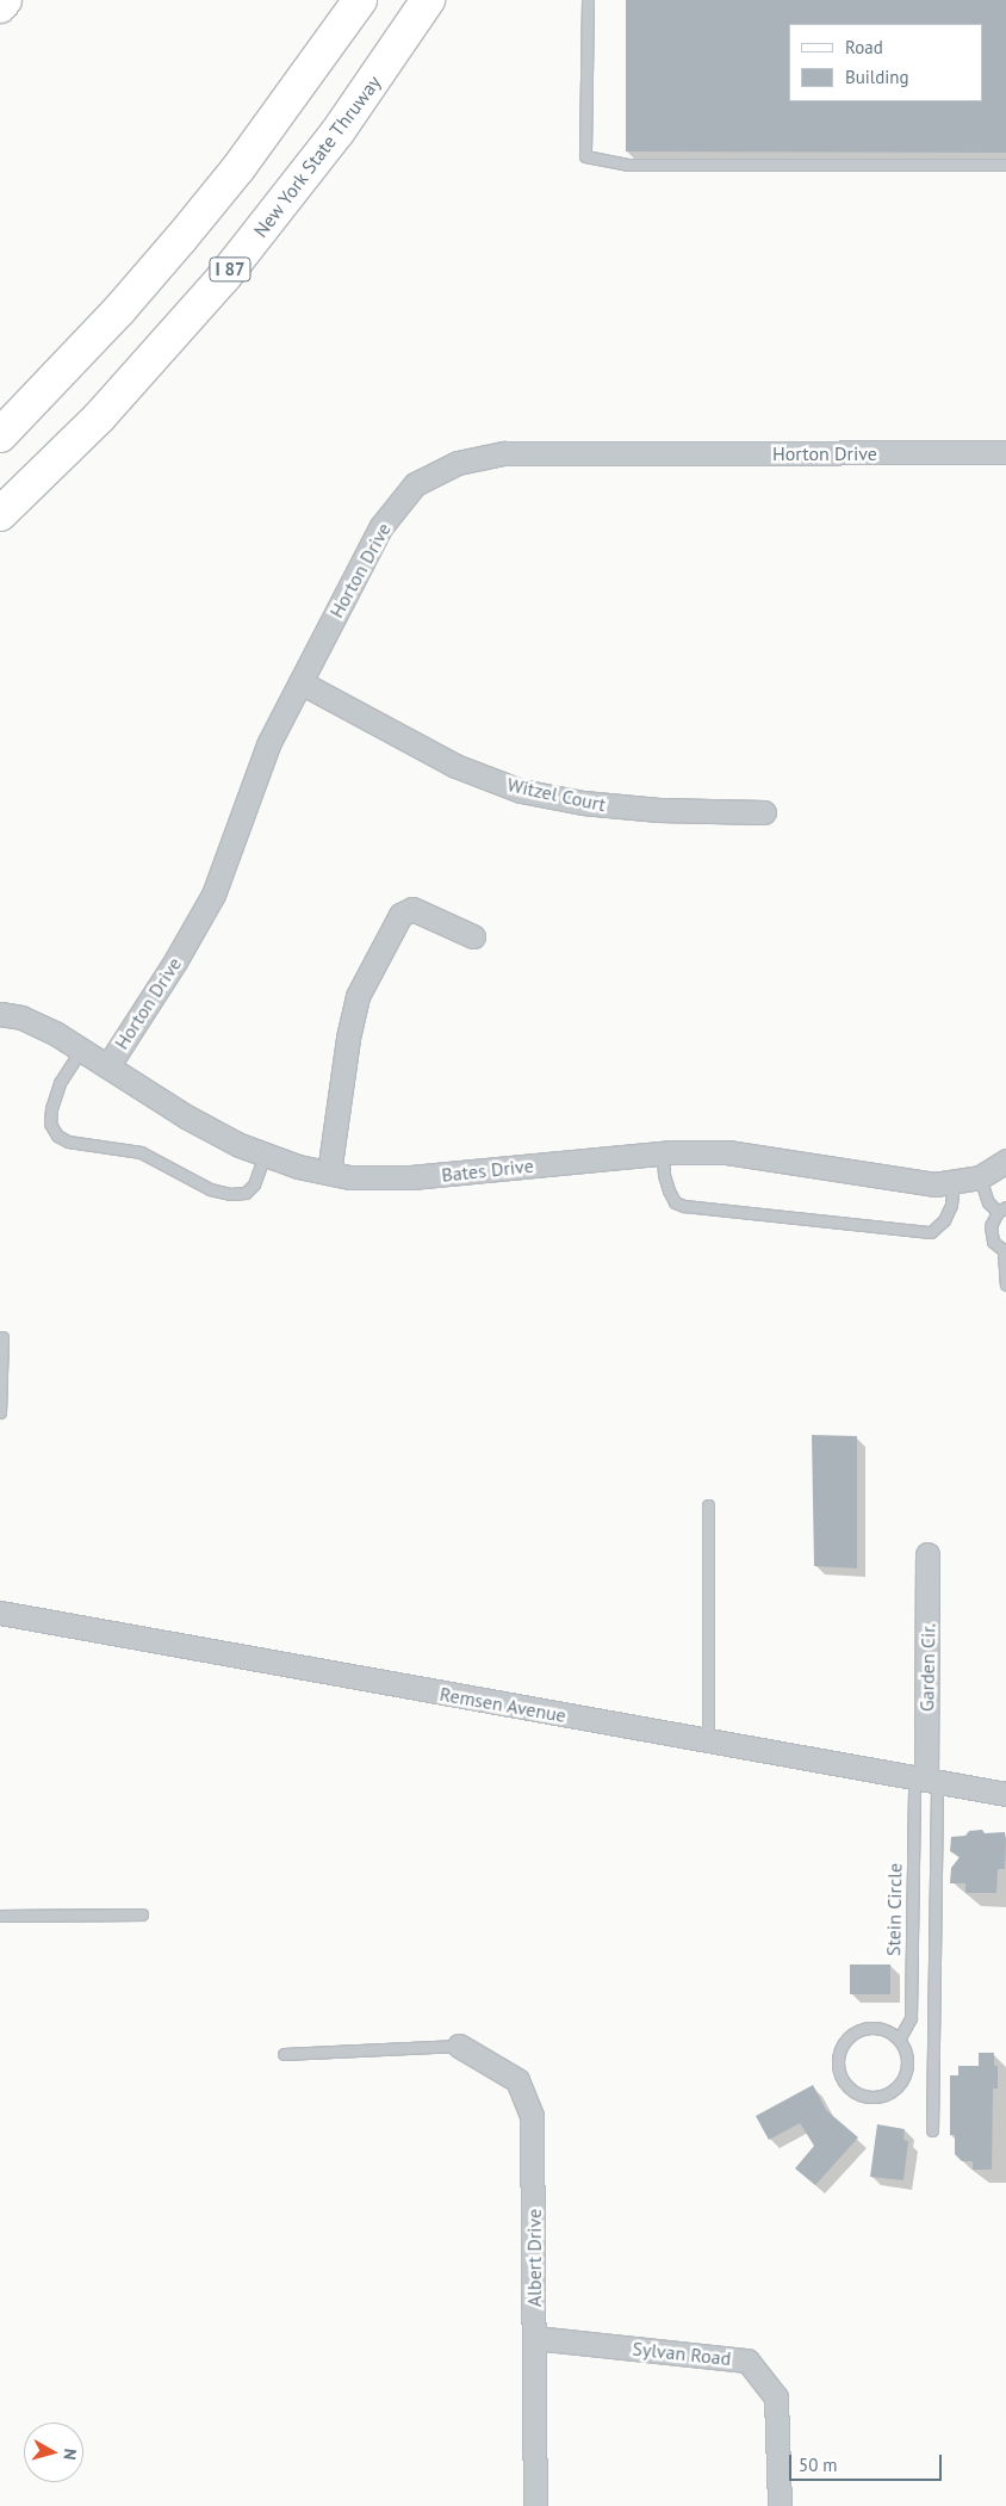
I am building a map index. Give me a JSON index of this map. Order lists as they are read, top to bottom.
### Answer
{
  "streets": {
    "main road": ["New York State Thruway", "I 87"],
    "street": [
      "Horton Drive",
      "Witzel Court",
      "Bates Drive",
      "Garden Cir.",
      "Remsen Avenue",
      "Albert Drive",
      "Sylvan Road"
    ],
    "lane": ["Stein Circle"]
  },
  "crossings": [
    ["Horton Drive", "Witzel Court"],
    ["Horton Drive", "Bates Drive"],
    ["Garden Cir.", "Remsen Avenue"],
    ["Garden Cir.", "Stein Circle"],
    ["Remsen Avenue", "Stein Circle"],
    ["Albert Drive", "Sylvan Road"]
  ],
  "legend": ["Road", "Building"],
  "scale_bar": "50 m",
  "north": "right"
}
